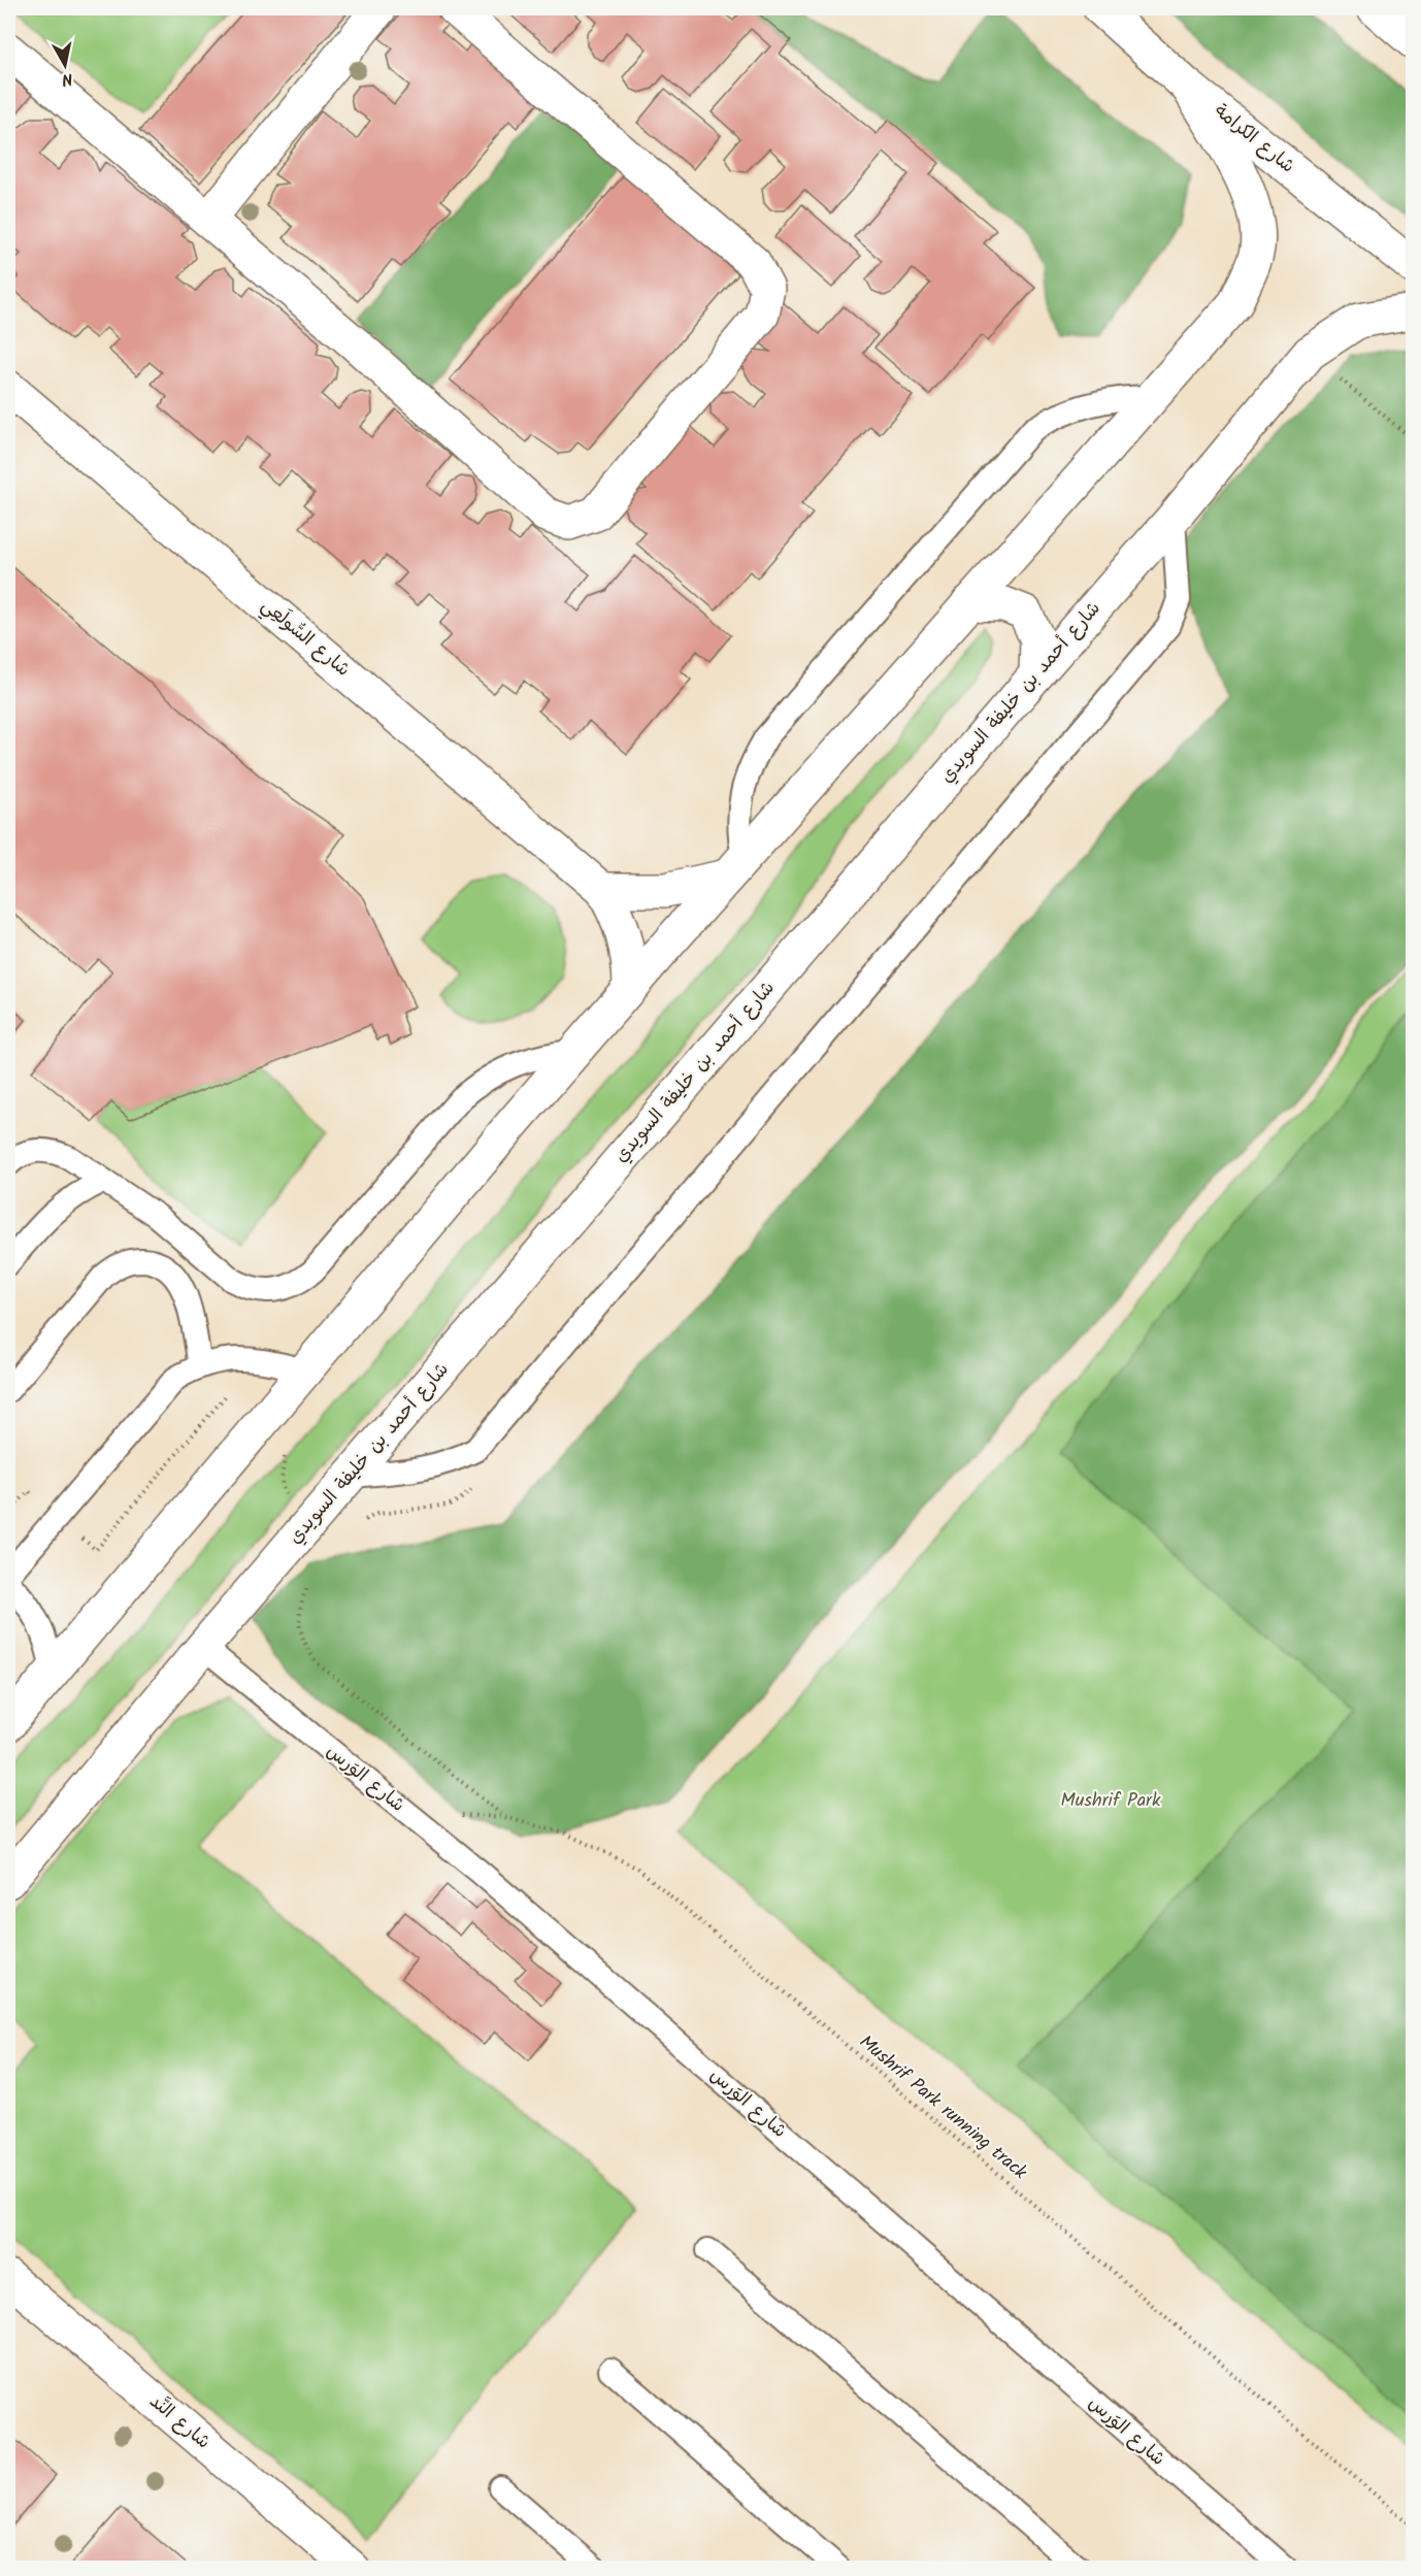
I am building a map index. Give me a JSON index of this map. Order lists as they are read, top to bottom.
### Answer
{
  "streets": {
    "street": [
      "شارع الكرامة",
      "شارع السُّولَعِي",
      "شارع أحمد بن خليفة السويدي",
      "شارع النَّد"
    ],
    "lane": ["شارع الوَرس"],
    "path": ["Mushrif Park running track"]
  },
  "crossings": [
    ["شارع أحمد بن خليفة السويدي", "شارع الوَرس"],
    ["شارع الوَرس", "Mushrif Park running track"]
  ],
  "parks": ["Mushrif Park"],
  "north": "bottom"
}
